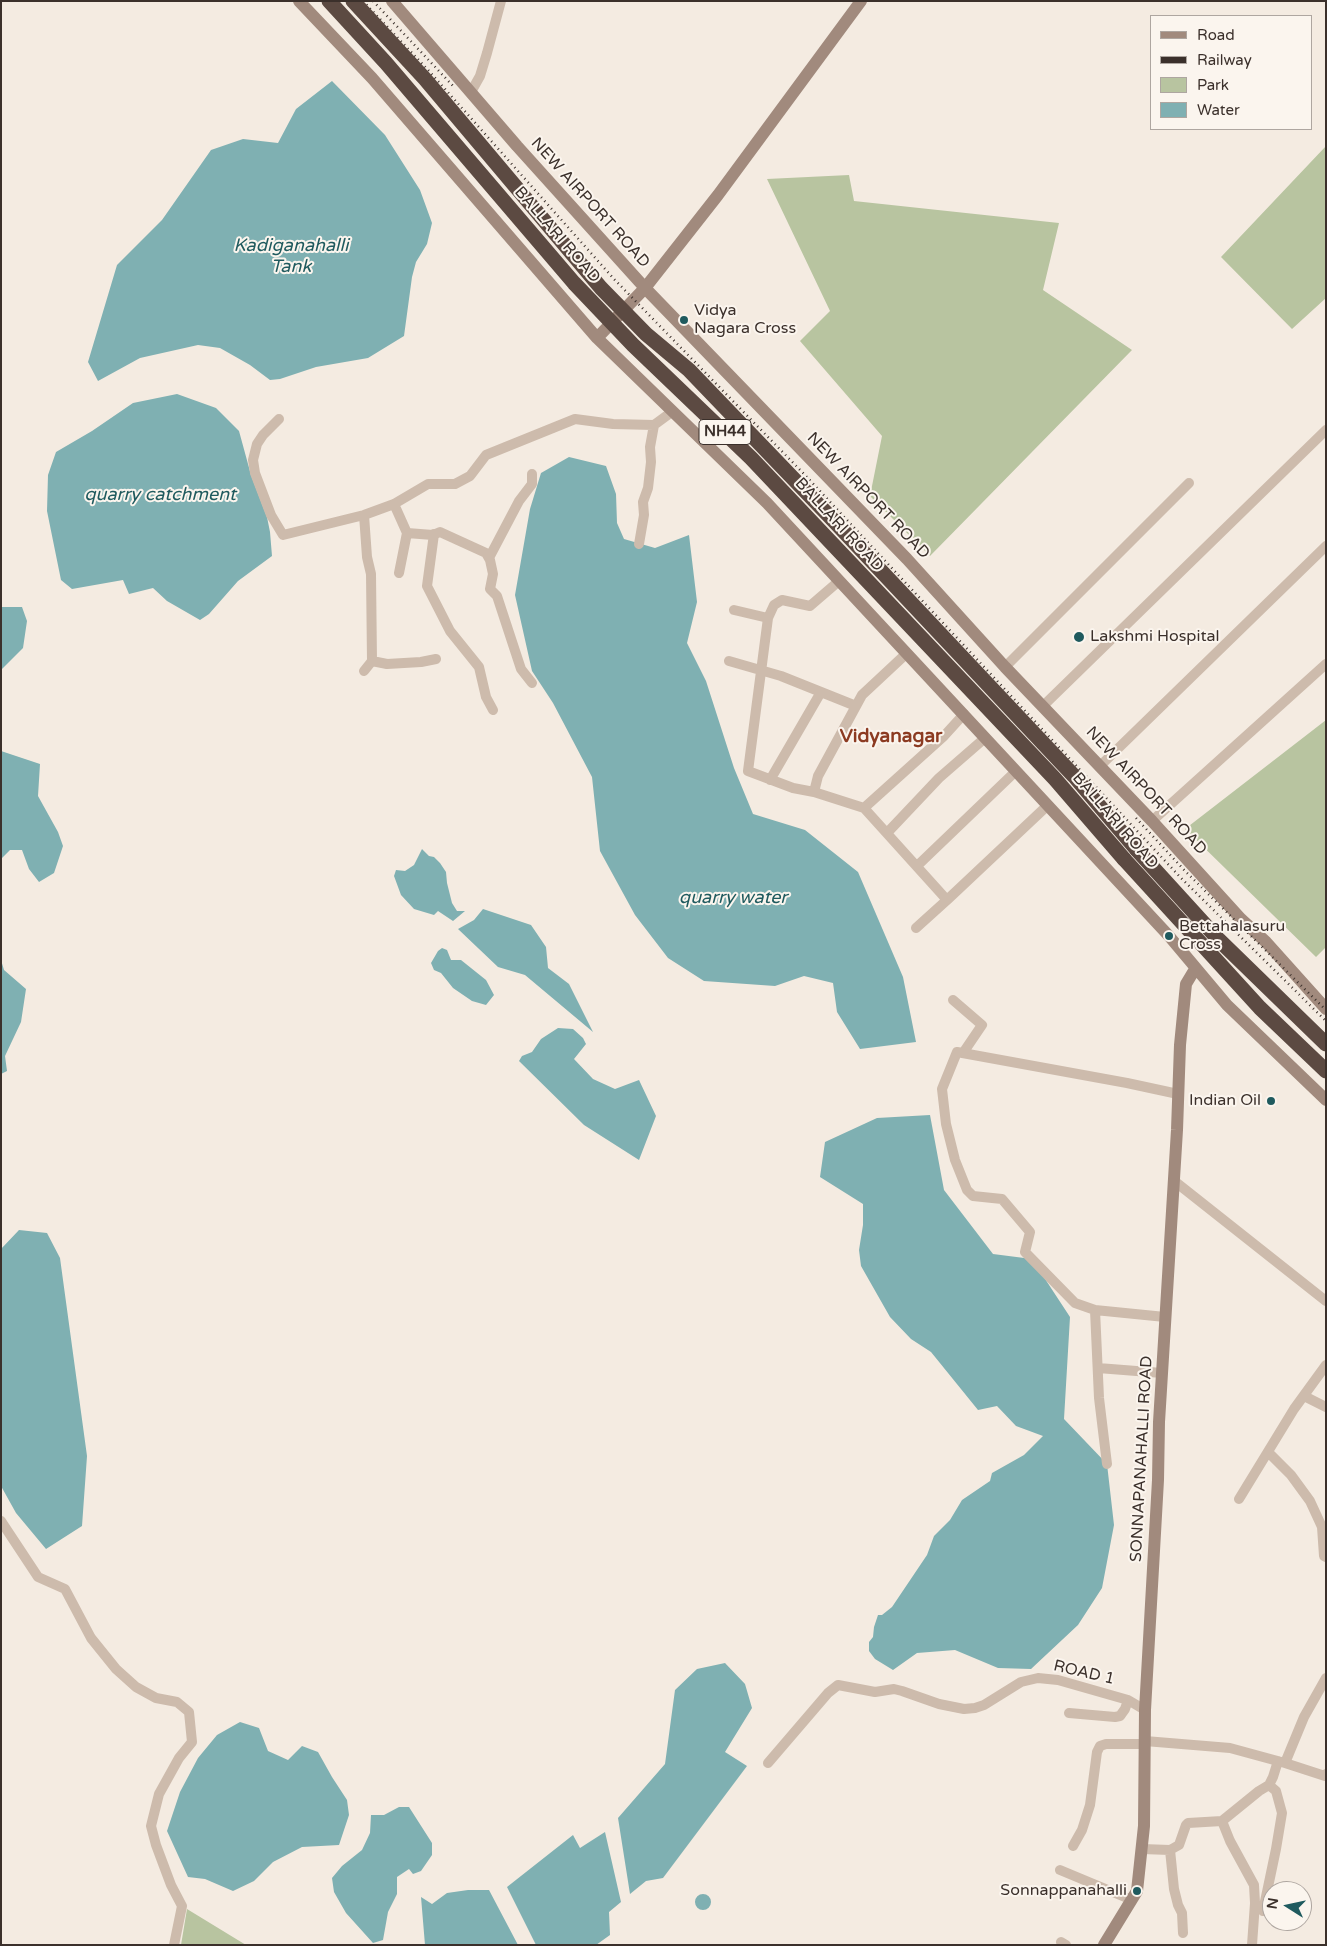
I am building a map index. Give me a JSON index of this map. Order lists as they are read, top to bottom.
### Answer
{
  "streets": {
    "highway": ["BALLARI ROAD", "NH44"],
    "street": ["NEW AIRPORT ROAD", "SONNAPANAHALLI ROAD", "ROAD 1"]
  },
  "crossings": [
    ["SONNAPANAHALLI ROAD", "ROAD 1"]
  ],
  "districts": ["Vidyanagar"],
  "water": ["Kadiganahalli Tank", "quarry catchment", "quarry water"],
  "places": [
    "Vidya Nagara Cross",
    "Lakshmi Hospital",
    "Bettahalasuru Cross",
    "Indian Oil",
    "Sonnappanahalli"
  ],
  "legend": [
    "Road",
    "Railway",
    "Park",
    "Water"
  ],
  "north": "left"
}
